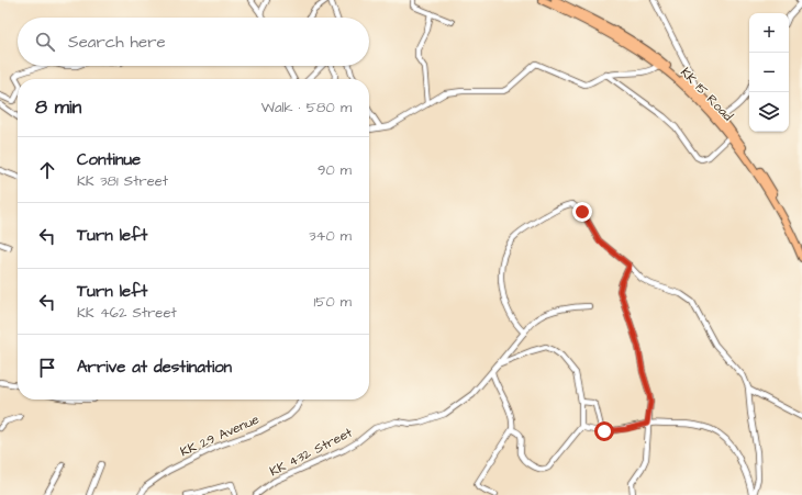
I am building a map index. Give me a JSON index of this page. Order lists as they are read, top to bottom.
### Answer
{
  "streets": {
    "highway": ["KK 15 Road"],
    "street": ["KK 29 Avenue", "KK 432 Street"]
  },
  "page": {
    "map_buttons": ["+", "−"],
    "search": "Search here",
    "heading": ["8 min", "Walk · 580 m"],
    "list": [
      ["Continue", "KK 381 Street", "90 m"],
      ["Turn left", "340 m"],
      ["Turn left", "KK 462 Street", "150 m"],
      "Arrive at destination"
    ]
  }
}
